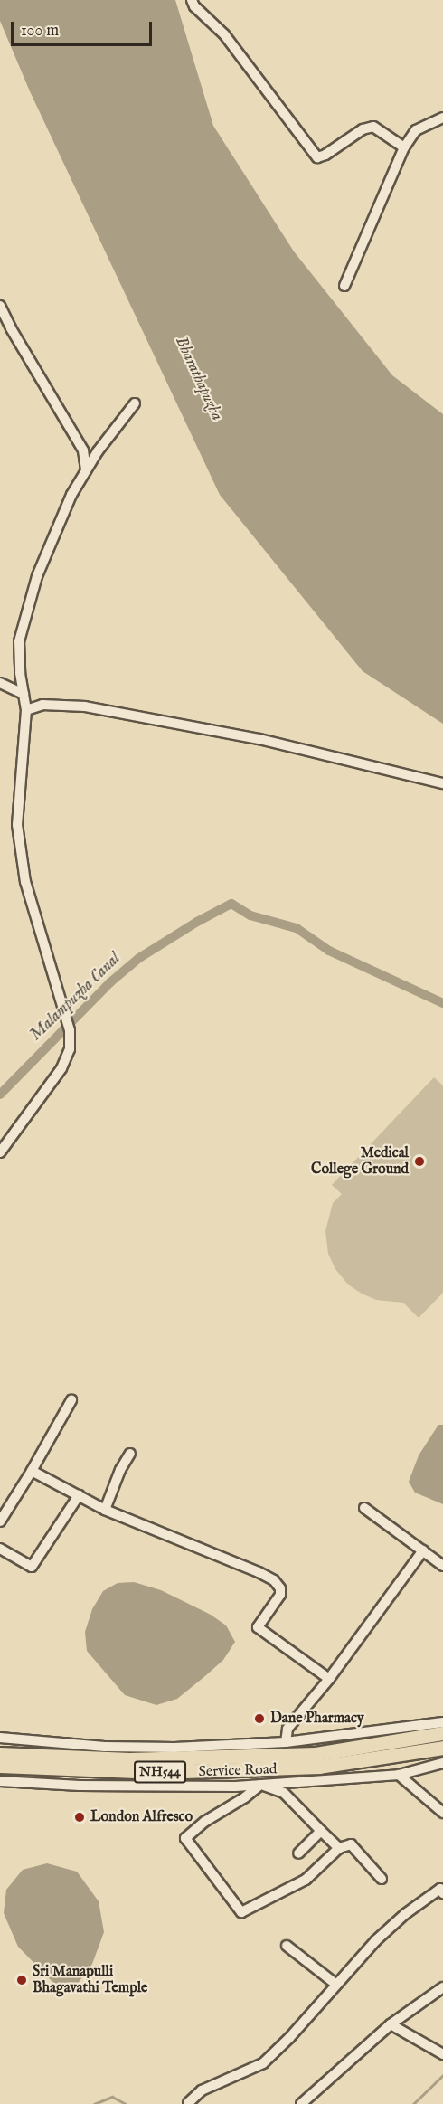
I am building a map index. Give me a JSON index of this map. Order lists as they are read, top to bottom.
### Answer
{
  "streets": {
    "highway": ["NH544"],
    "street": ["Service Road"]
  },
  "water": ["Bharathapuzha", "Malampuzha Canal"],
  "places": [
    "Medical College Ground",
    "Dane Pharmacy",
    "London Alfresco",
    "Sri Manapulli Bhagavathi Temple"
  ],
  "scale_bar": "100 m"
}
